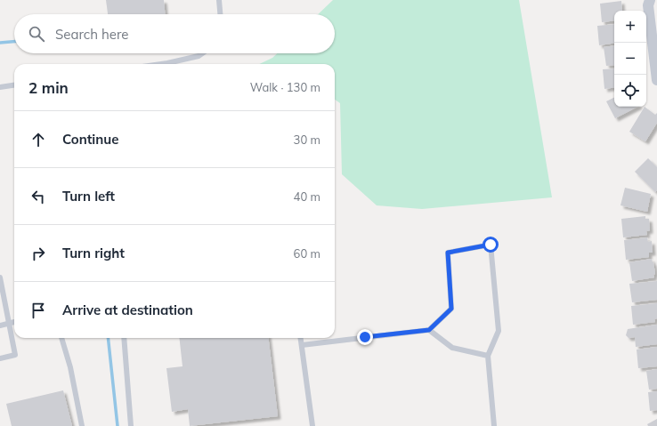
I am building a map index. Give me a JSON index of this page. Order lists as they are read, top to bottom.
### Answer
{
  "page": {
    "map_buttons": ["+", "−"],
    "search": "Search here",
    "heading": ["2 min", "Walk · 130 m"],
    "list": [
      ["Continue", "30 m"],
      ["Turn left", "40 m"],
      ["Turn right", "60 m"],
      "Arrive at destination"
    ]
  }
}
